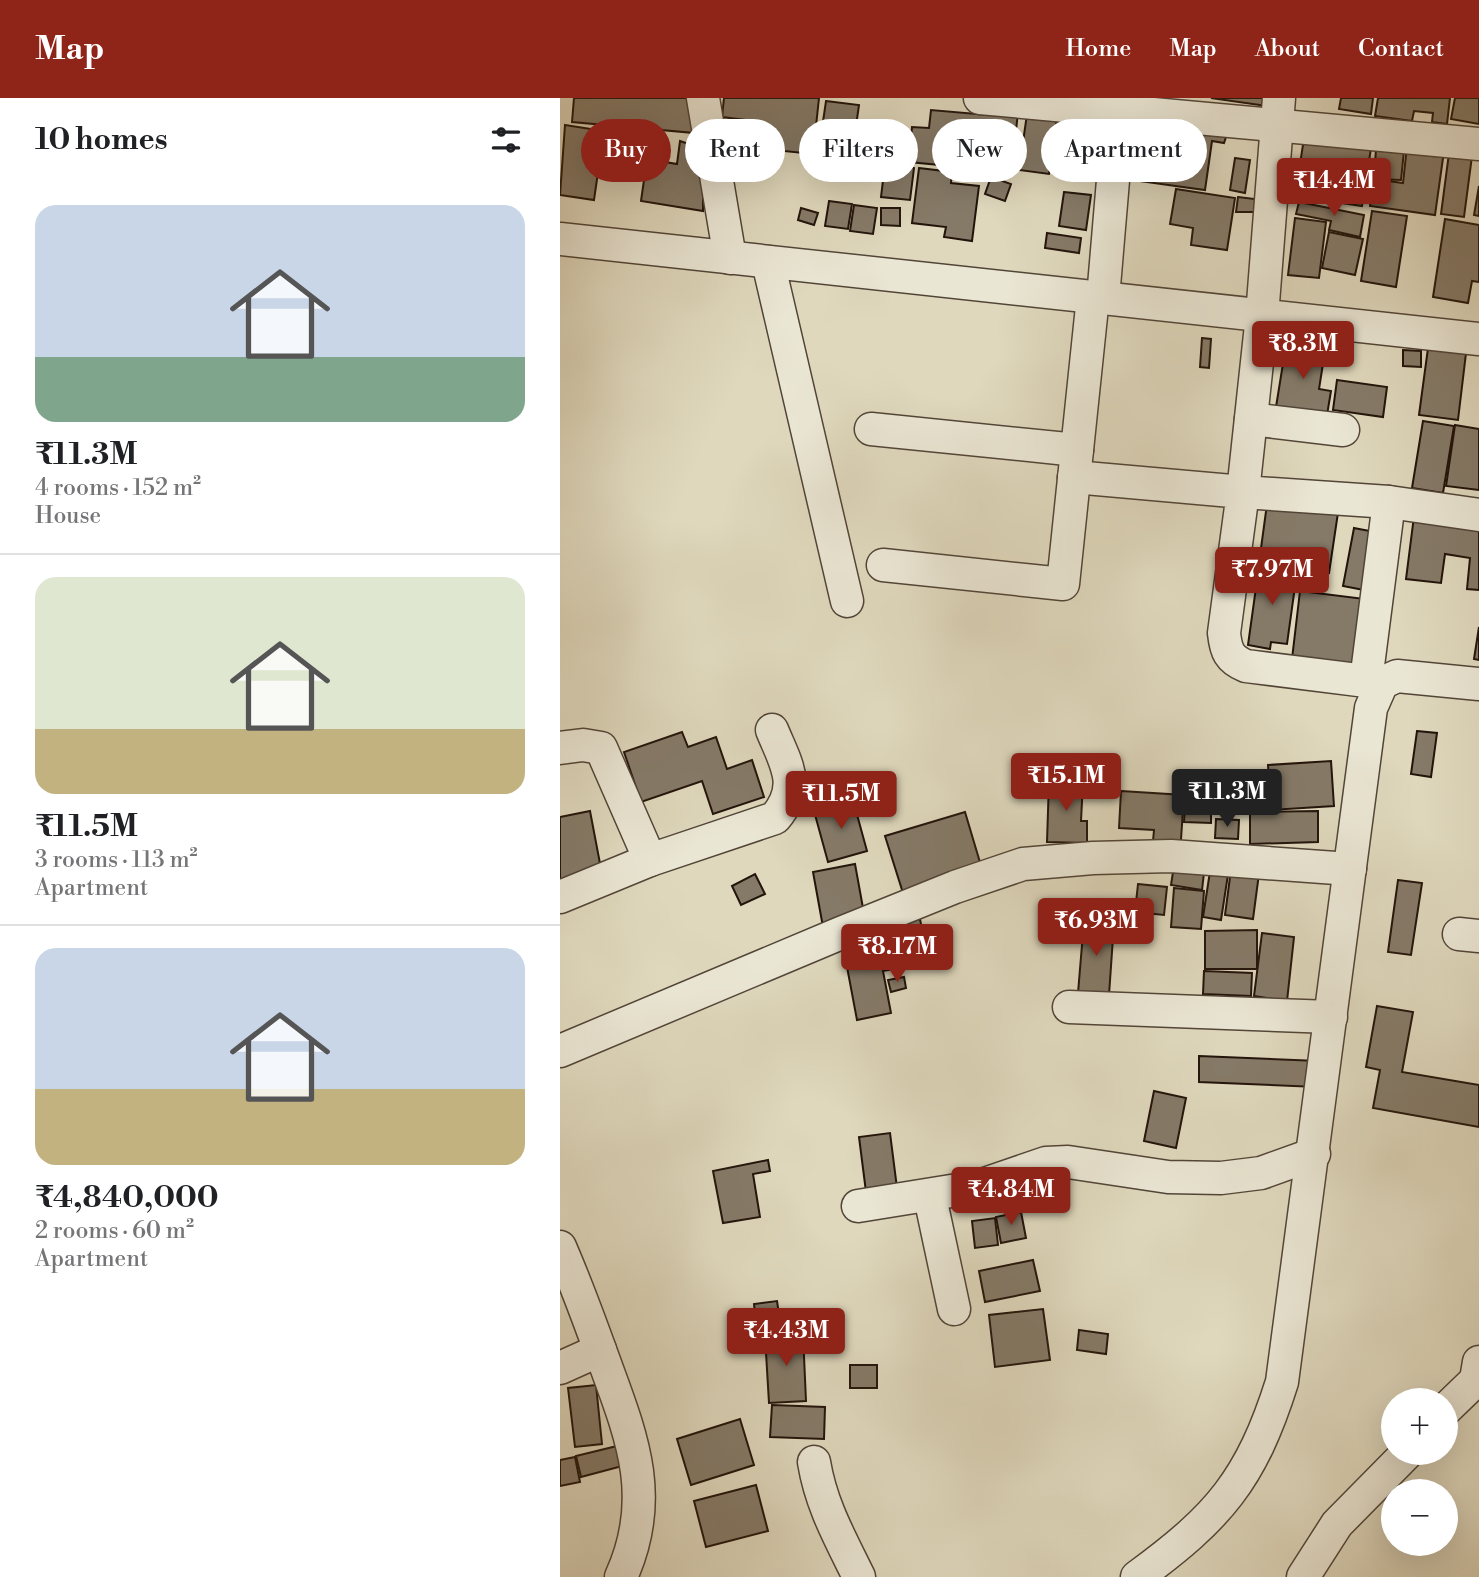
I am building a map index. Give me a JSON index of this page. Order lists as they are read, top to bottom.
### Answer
{
  "page": {
    "header": "Map",
    "nav": [
      "Home",
      "Map",
      "About",
      "Contact"
    ],
    "heading": "10 homes",
    "chip": [
      "Buy",
      "Rent",
      "Filters",
      "New",
      "Apartment"
    ],
    "price": [
      "₹14.4M",
      "₹8.3M",
      "₹7.97M",
      "₹15.1M",
      "₹11.3M",
      "₹11.5M",
      "₹6.93M",
      "₹8.17M",
      "₹4.84M",
      "₹4.43M"
    ],
    "list": [
      {
        "name": "₹11.3M",
        "note": "4 rooms · 152 m² · House"
      },
      {
        "name": "₹11.5M",
        "note": "3 rooms · 113 m² · Apartment"
      },
      {
        "name": "₹4,840,000",
        "note": "2 rooms · 60 m² · Apartment"
      }
    ],
    "map_buttons": ["+", "−"]
  }
}
